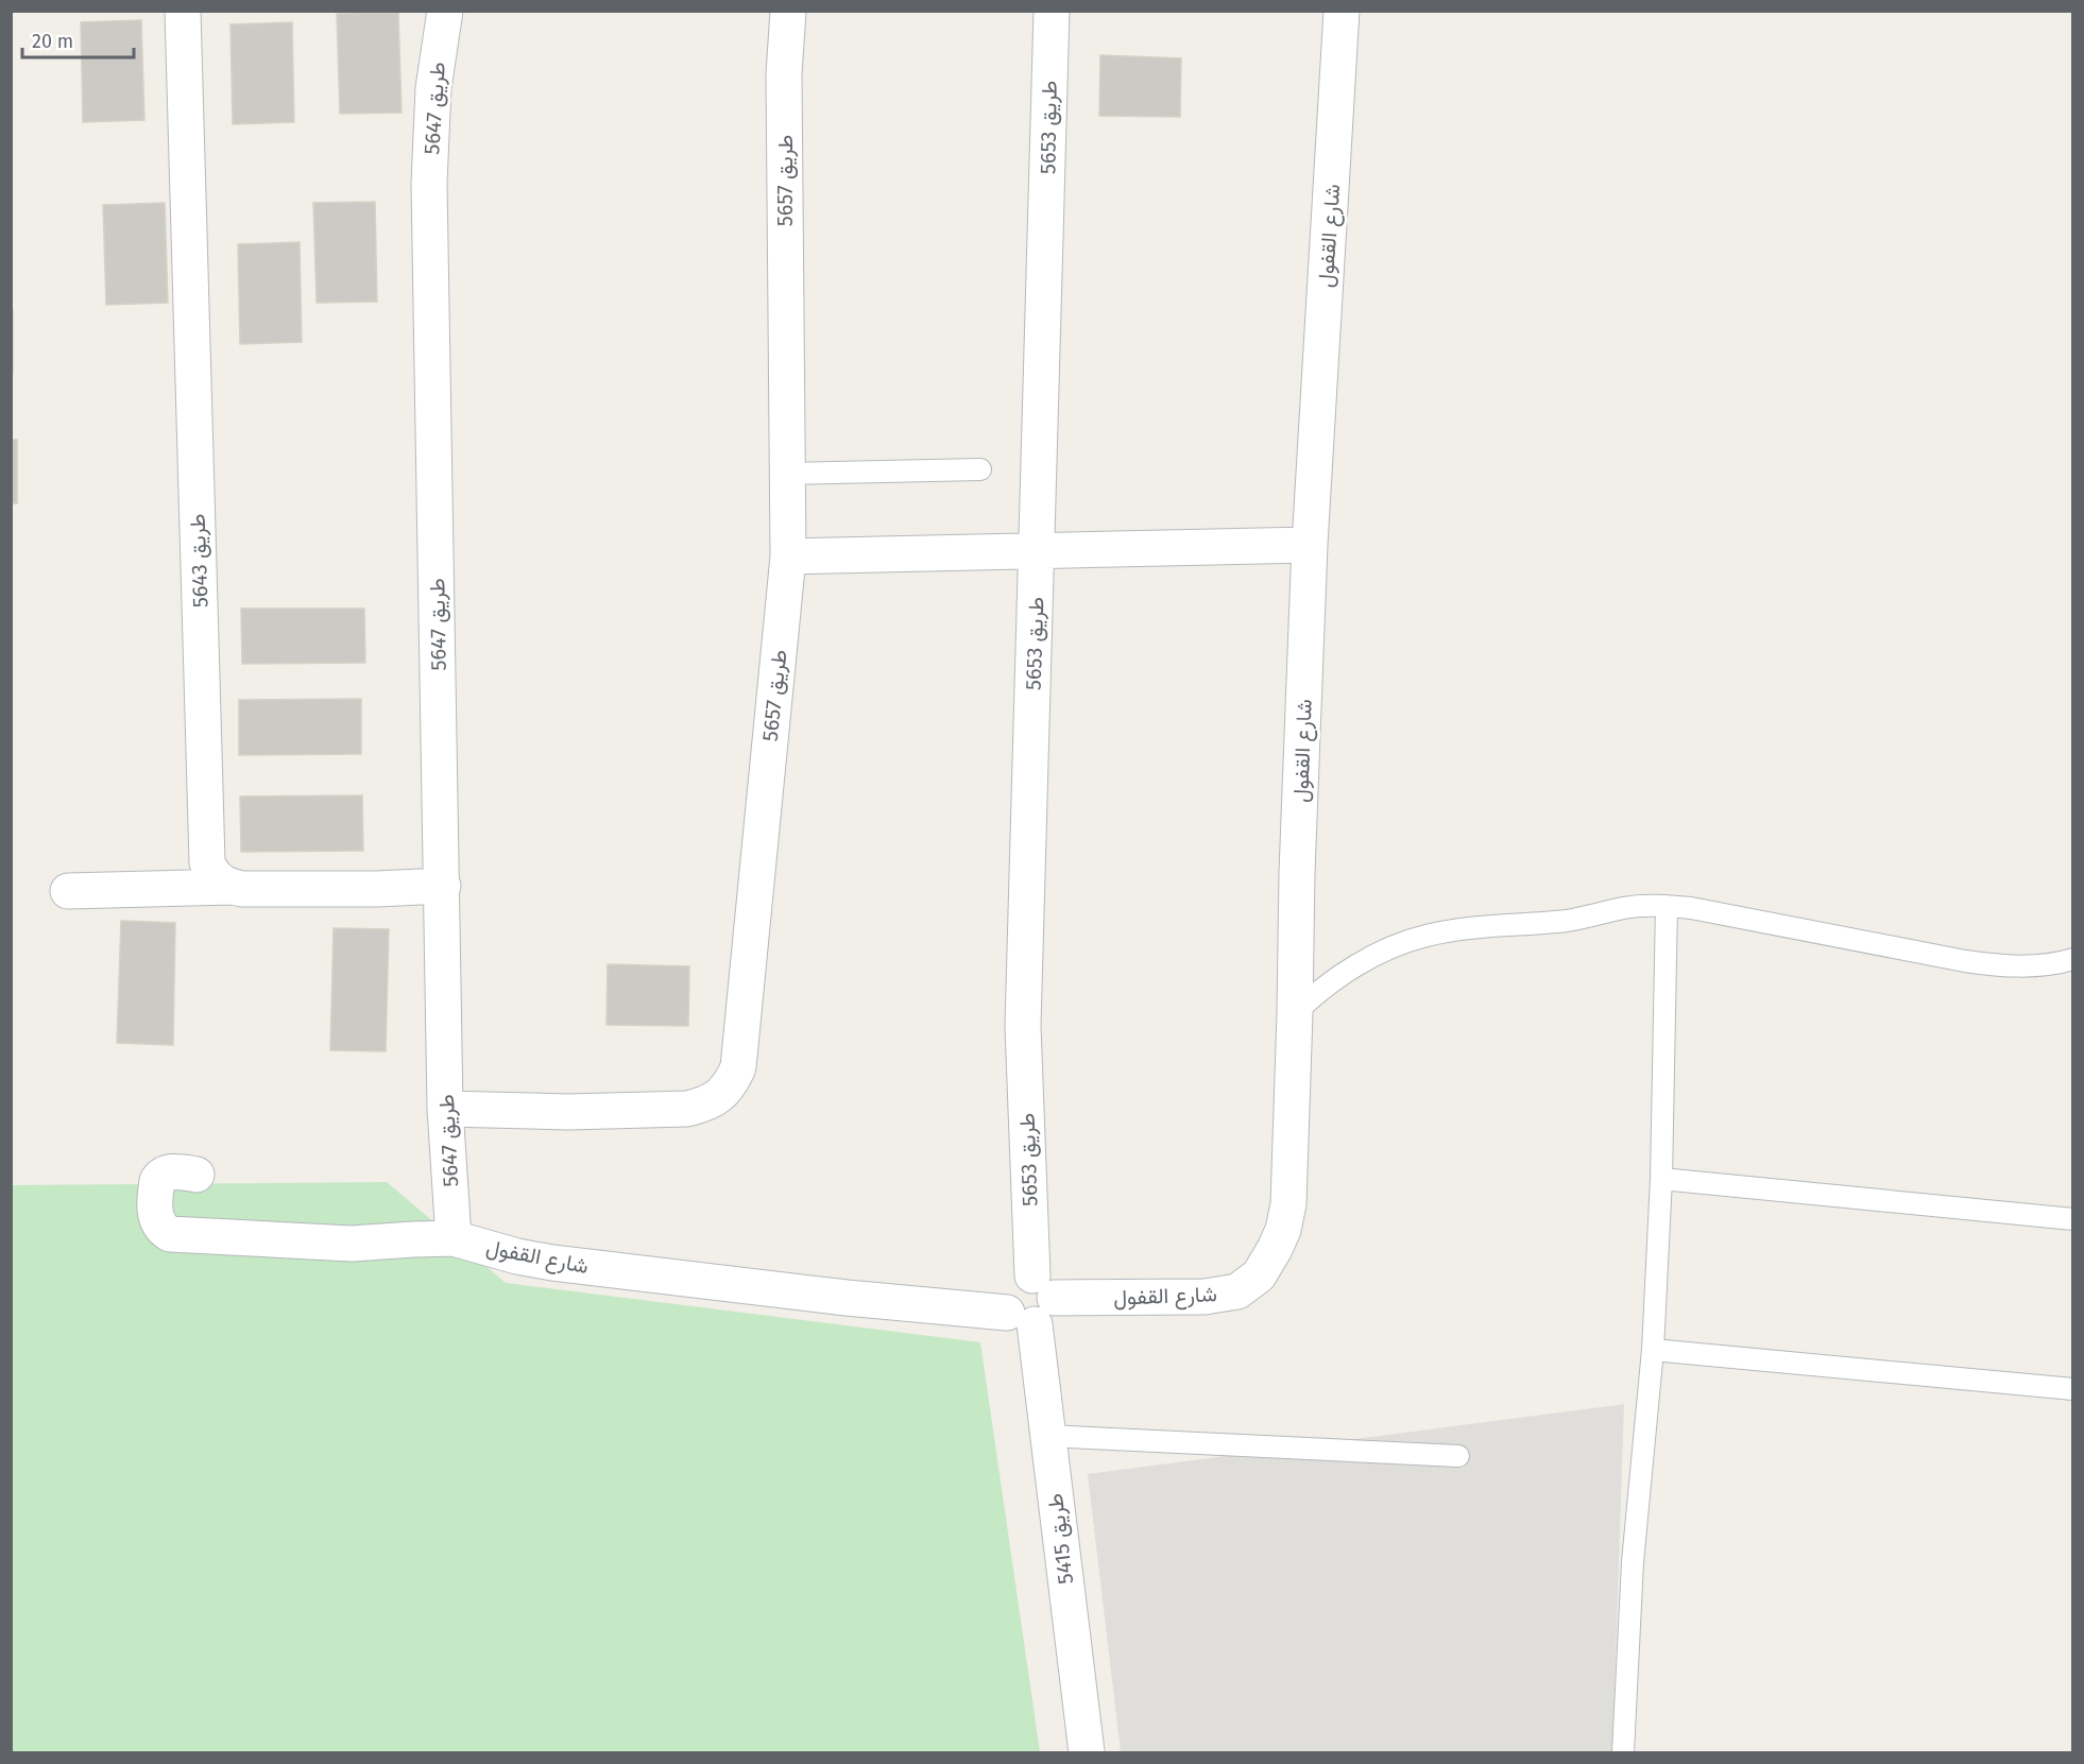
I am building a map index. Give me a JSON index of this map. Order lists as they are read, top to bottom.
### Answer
{
  "streets": {
    "street": [
      "طريق 5647",
      "طريق 5653",
      "طريق 5657",
      "شارع القفول",
      "طريق 5643",
      "طريق 5415"
    ]
  },
  "crossings": [
    ["طريق 5647", "طريق 5657"],
    ["طريق 5647", "شارع القفول"],
    ["طريق 5653", "شارع القفول"],
    ["طريق 5653", "طريق 5415"],
    ["شارع القفول", "طريق 5415"]
  ],
  "scale_bar": "20 m"
}
